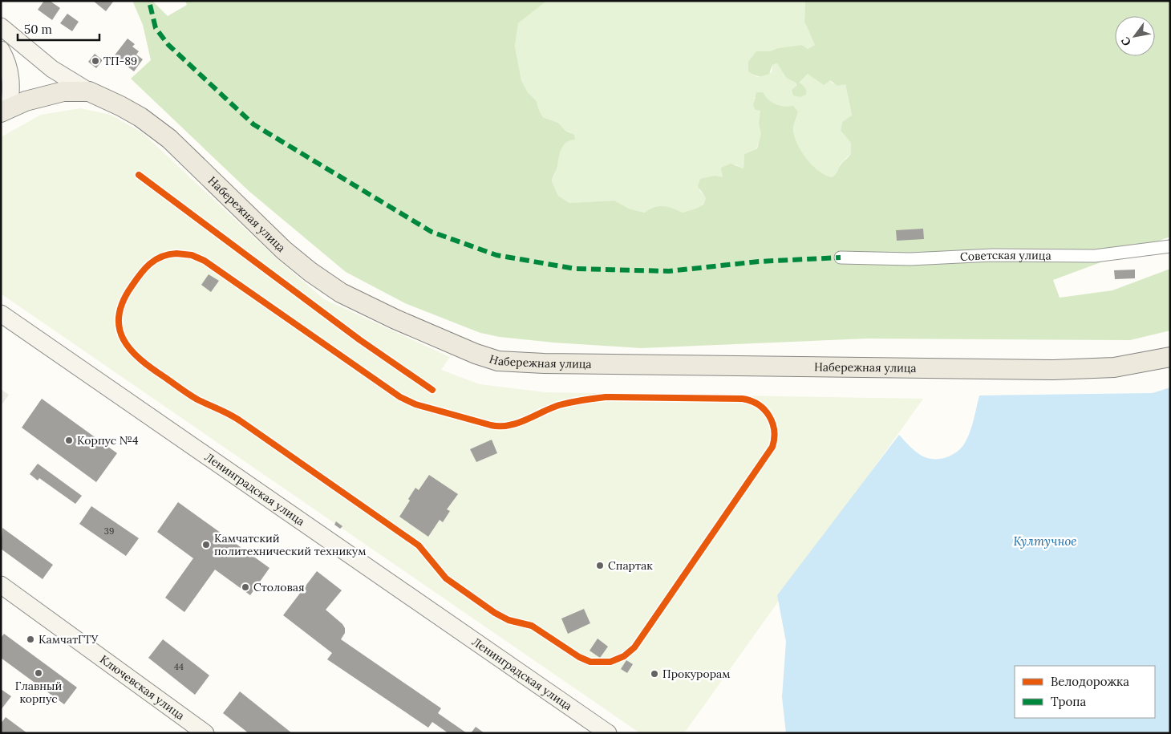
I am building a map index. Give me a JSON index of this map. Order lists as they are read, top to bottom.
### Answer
{
  "streets": {
    "main road": ["Набережная улица", "Ленинградская улица", "Ключевская улица"],
    "street": ["Советская улица"]
  },
  "water": ["Култучное"],
  "places": [
    "ТП-89",
    "Корпус №4",
    "Камчатский политехнический техникум",
    "Спартак",
    "Столовая",
    "КамчатГТУ",
    "Главный корпус",
    "Прокурорам"
  ],
  "house_numbers": ["39", "44"],
  "legend": ["Велодорожка", "Тропа"],
  "scale_bar": "50 m",
  "north": "bottom left"
}
